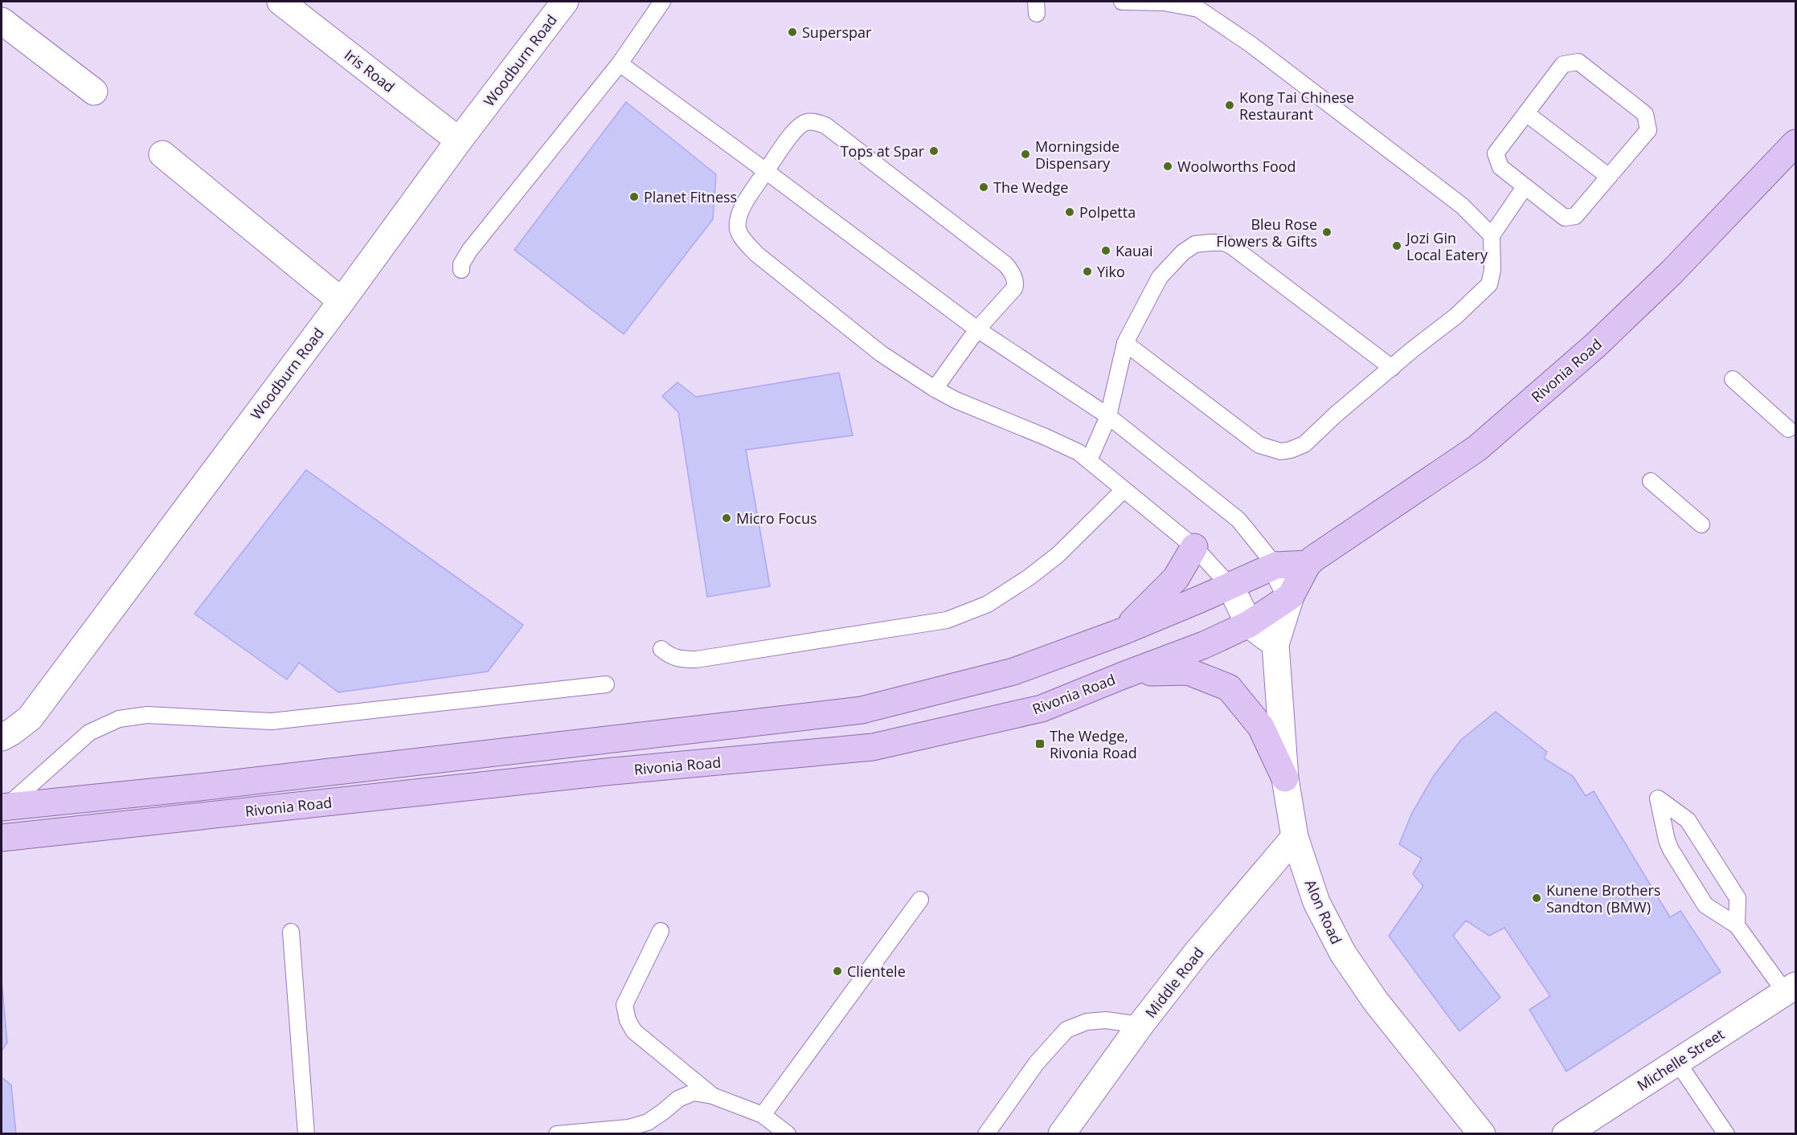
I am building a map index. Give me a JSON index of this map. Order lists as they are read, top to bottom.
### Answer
{
  "streets": {
    "main road": ["Rivonia Road"],
    "street": [
      "Woodburn Road",
      "Iris Road",
      "Alon Road",
      "Middle Road",
      "Michelle Street"
    ]
  },
  "crossings": [
    ["Woodburn Road", "Iris Road"],
    ["Rivonia Road", "Alon Road"],
    ["Alon Road", "Middle Road"]
  ],
  "places": {
    "other": [
      "Superspar",
      "Kong Tai Chinese Restaurant",
      "Tops at Spar",
      "Morningside Dispensary",
      "Woolworths Food",
      "The Wedge",
      "Planet Fitness",
      "Polpetta",
      "Bleu Rose Flowers & Gifts",
      "Jozi Gin Local Eatery",
      "Kauai",
      "Yiko",
      "Micro Focus",
      "Kunene Brothers Sandton (BMW)",
      "Clientele"
    ],
    "transit": ["The Wedge, Rivonia Road"]
  }
}
